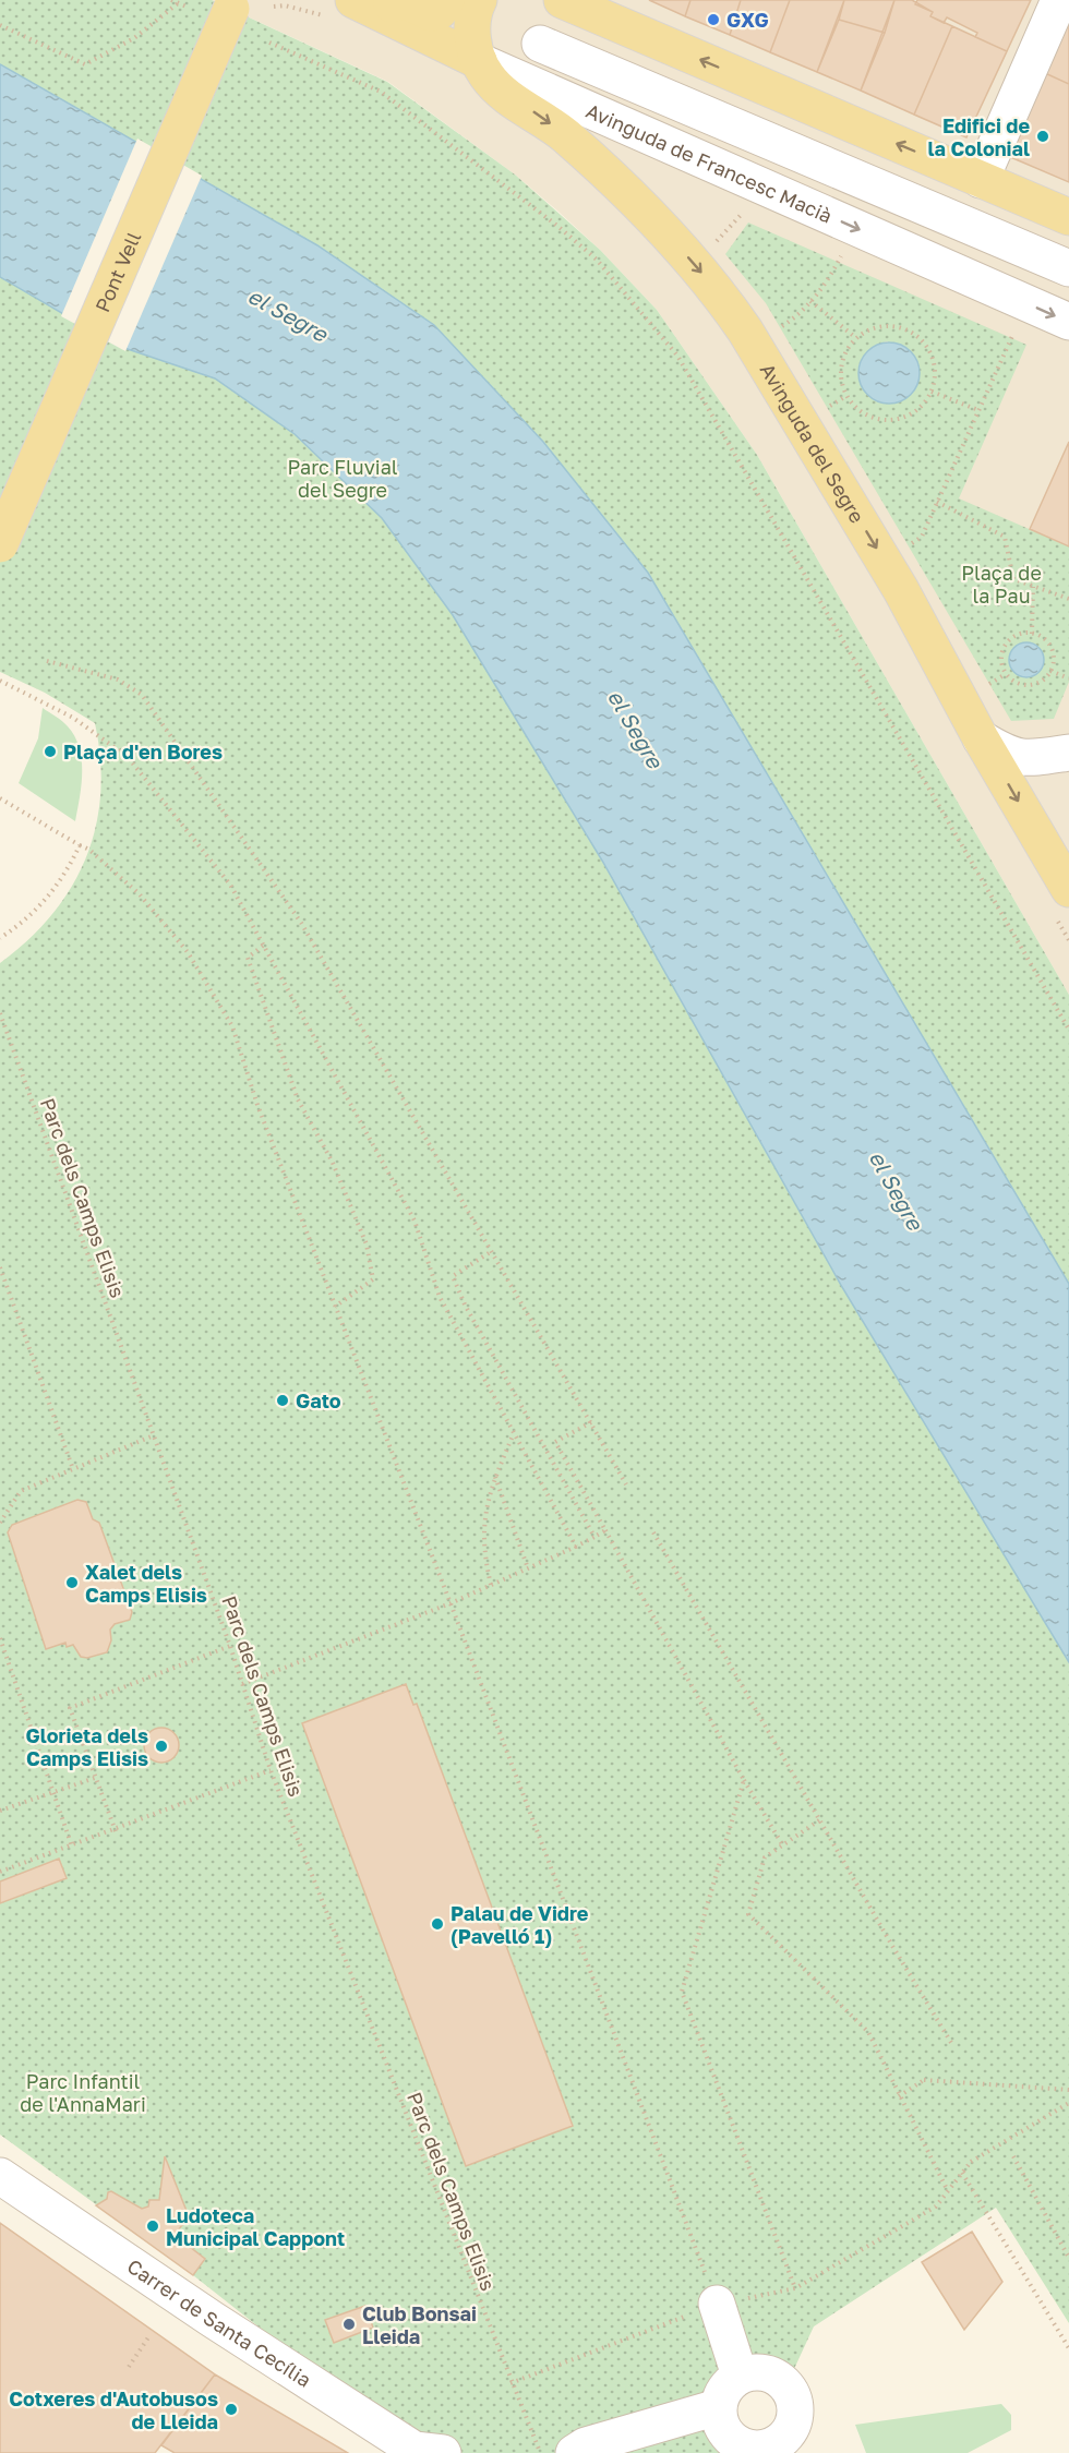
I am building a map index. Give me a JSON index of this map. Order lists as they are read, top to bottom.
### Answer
{
  "streets": {
    "main road": ["Avinguda de Francesc Macià", "Pont Vell", "Avinguda del Segre"],
    "street": ["Carrer de Santa Cecília"],
    "path": ["Parc dels Camps Elisis"]
  },
  "crossings": [
    ["Avinguda de Francesc Macià", "Avinguda del Segre"]
  ],
  "one_way": ["Avinguda del Segre"],
  "water": ["el Segre"],
  "parks": ["Parc Fluvial del Segre", "Plaça de la Pau", "Parc Infantil de l'AnnaMari"],
  "places": [
    "GXG",
    "Edifici de la Colonial",
    "Plaça d'en Bores",
    "Gato",
    "Xalet dels Camps Elisis",
    "Glorieta dels Camps Elisis",
    "Palau de Vidre (Pavelló 1)",
    "Ludoteca Municipal Cappont",
    "Club Bonsai Lleida",
    "Cotxeres d'Autobusos de Lleida"
  ]
}
